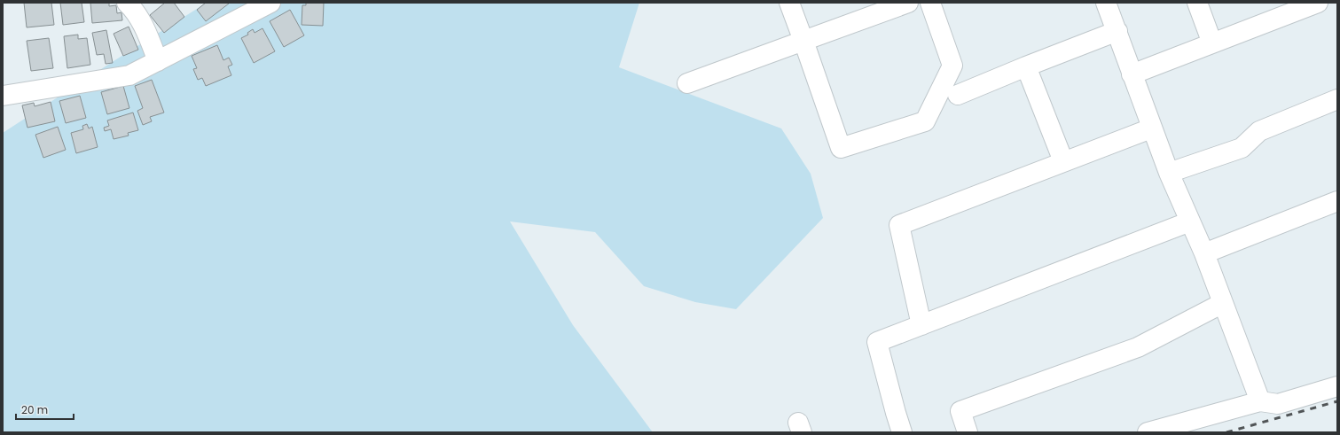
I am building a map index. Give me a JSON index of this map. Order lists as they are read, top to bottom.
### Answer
{
  "scale_bar": "20 m"
}
